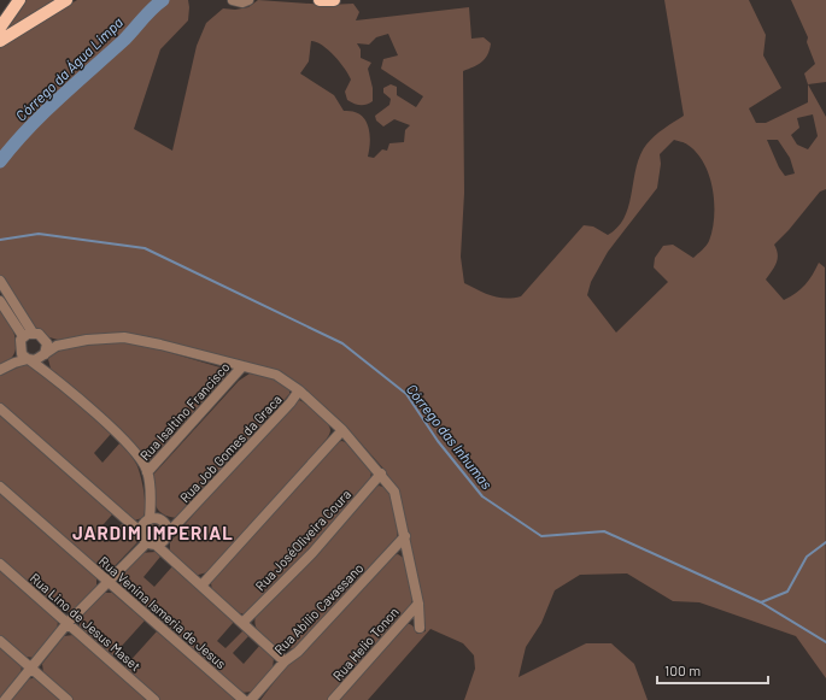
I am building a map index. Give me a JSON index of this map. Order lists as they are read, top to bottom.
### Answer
{
  "streets": {
    "street": [
      "Rua Isaltino Francisco",
      "Rua Job Gomes da Graca",
      "Rua JoséOliveira Coura",
      "Rua Abilio Cavassano",
      "Rua Venina Ismeria de Jesus",
      "Rua Lino de Jesus Maset",
      "Rua Helio Tonon"
    ]
  },
  "districts": ["JARDIM IMPERIAL"],
  "water": ["Córrego da Água Limpa", "Córrego das Inhumas"],
  "scale_bar": "100 m"
}
